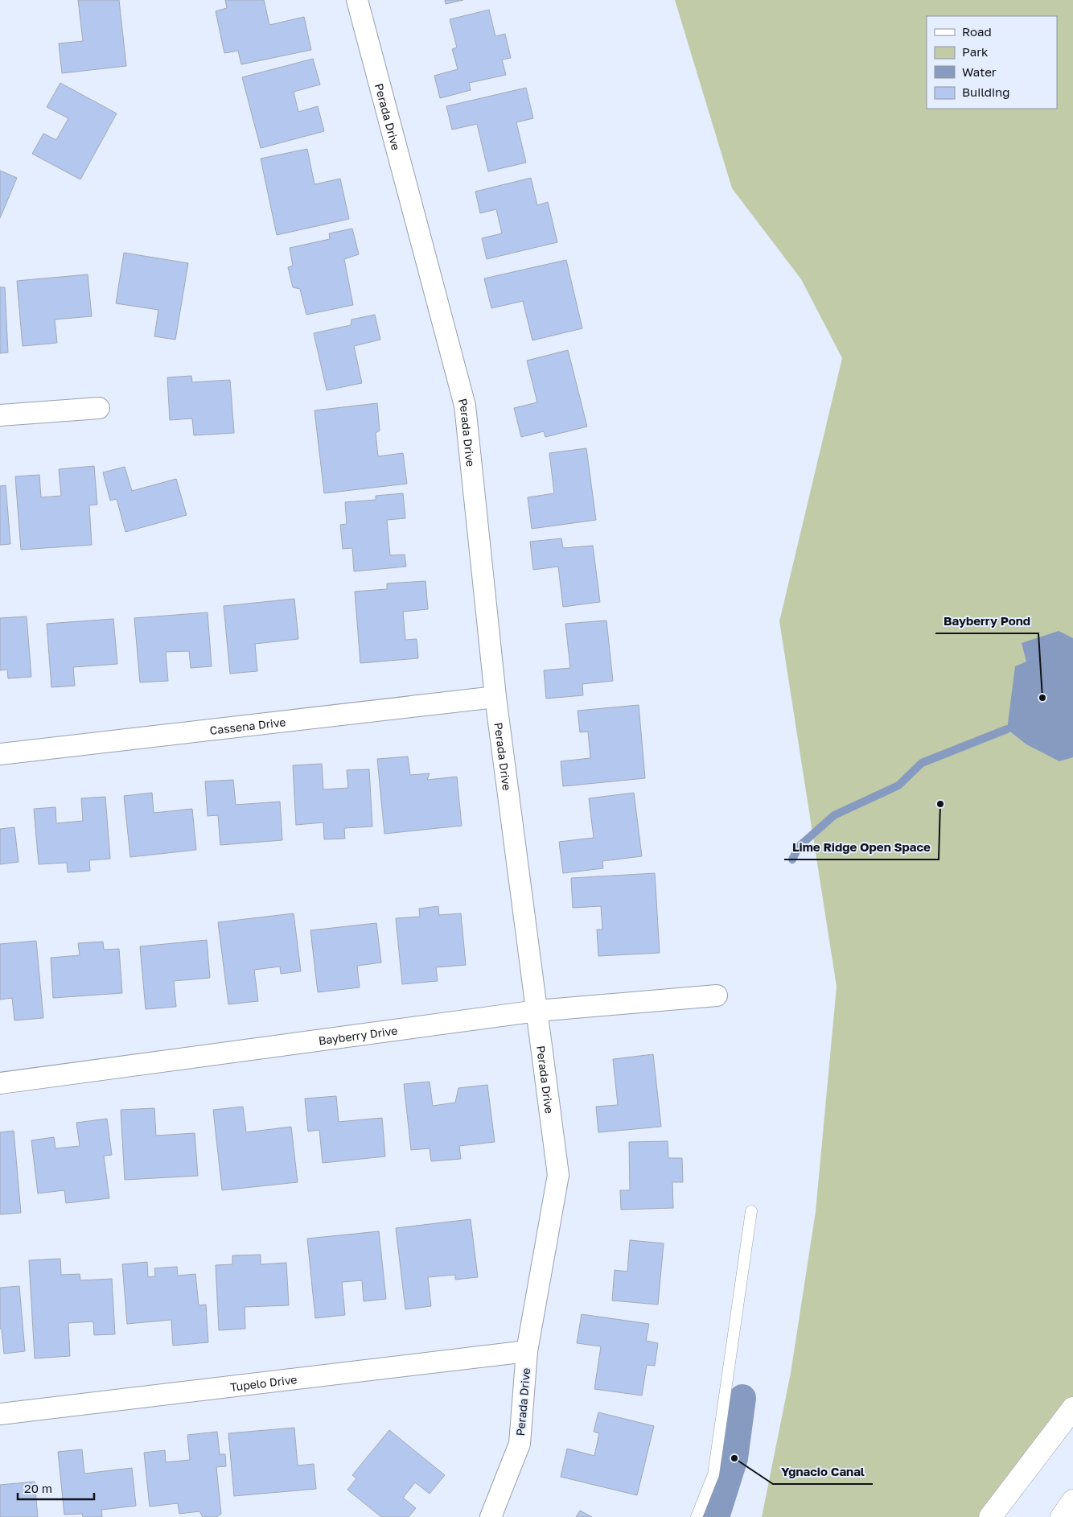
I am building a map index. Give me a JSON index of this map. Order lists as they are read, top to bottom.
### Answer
{
  "streets": {
    "street": [
      "Perada Drive",
      "Cassena Drive",
      "Bayberry Drive",
      "Tupelo Drive"
    ]
  },
  "crossings": [
    ["Perada Drive", "Cassena Drive"],
    ["Perada Drive", "Bayberry Drive"],
    ["Perada Drive", "Tupelo Drive"]
  ],
  "places": ["Bayberry Pond", "Lime Ridge Open Space", "Ygnacio Canal"],
  "legend": [
    "Road",
    "Park",
    "Water",
    "Building"
  ],
  "scale_bar": "20 m"
}
